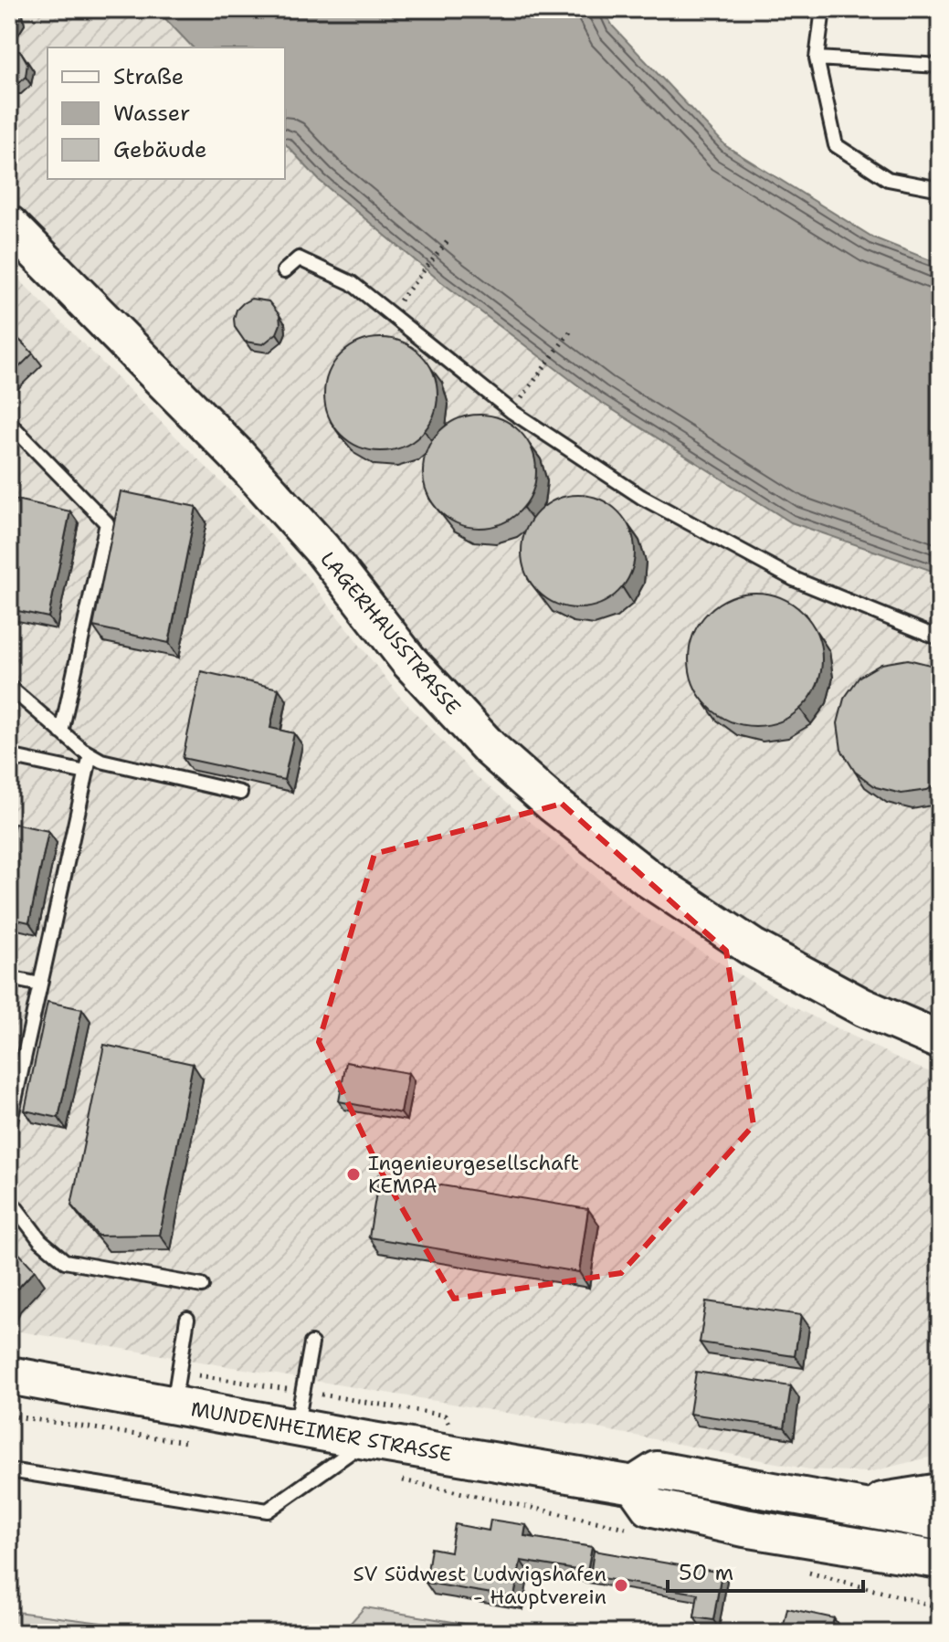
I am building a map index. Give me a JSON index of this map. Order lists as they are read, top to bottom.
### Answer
{
  "streets": {
    "street": ["LAGERHAUSSTRASSE", "MUNDENHEIMER STRASSE"]
  },
  "places": ["Ingenieurgesellschaft KEMPA", "SV Südwest Ludwigshafen - Hauptverein"],
  "legend": ["Straße", "Wasser", "Gebäude"],
  "scale_bar": "50 m"
}
